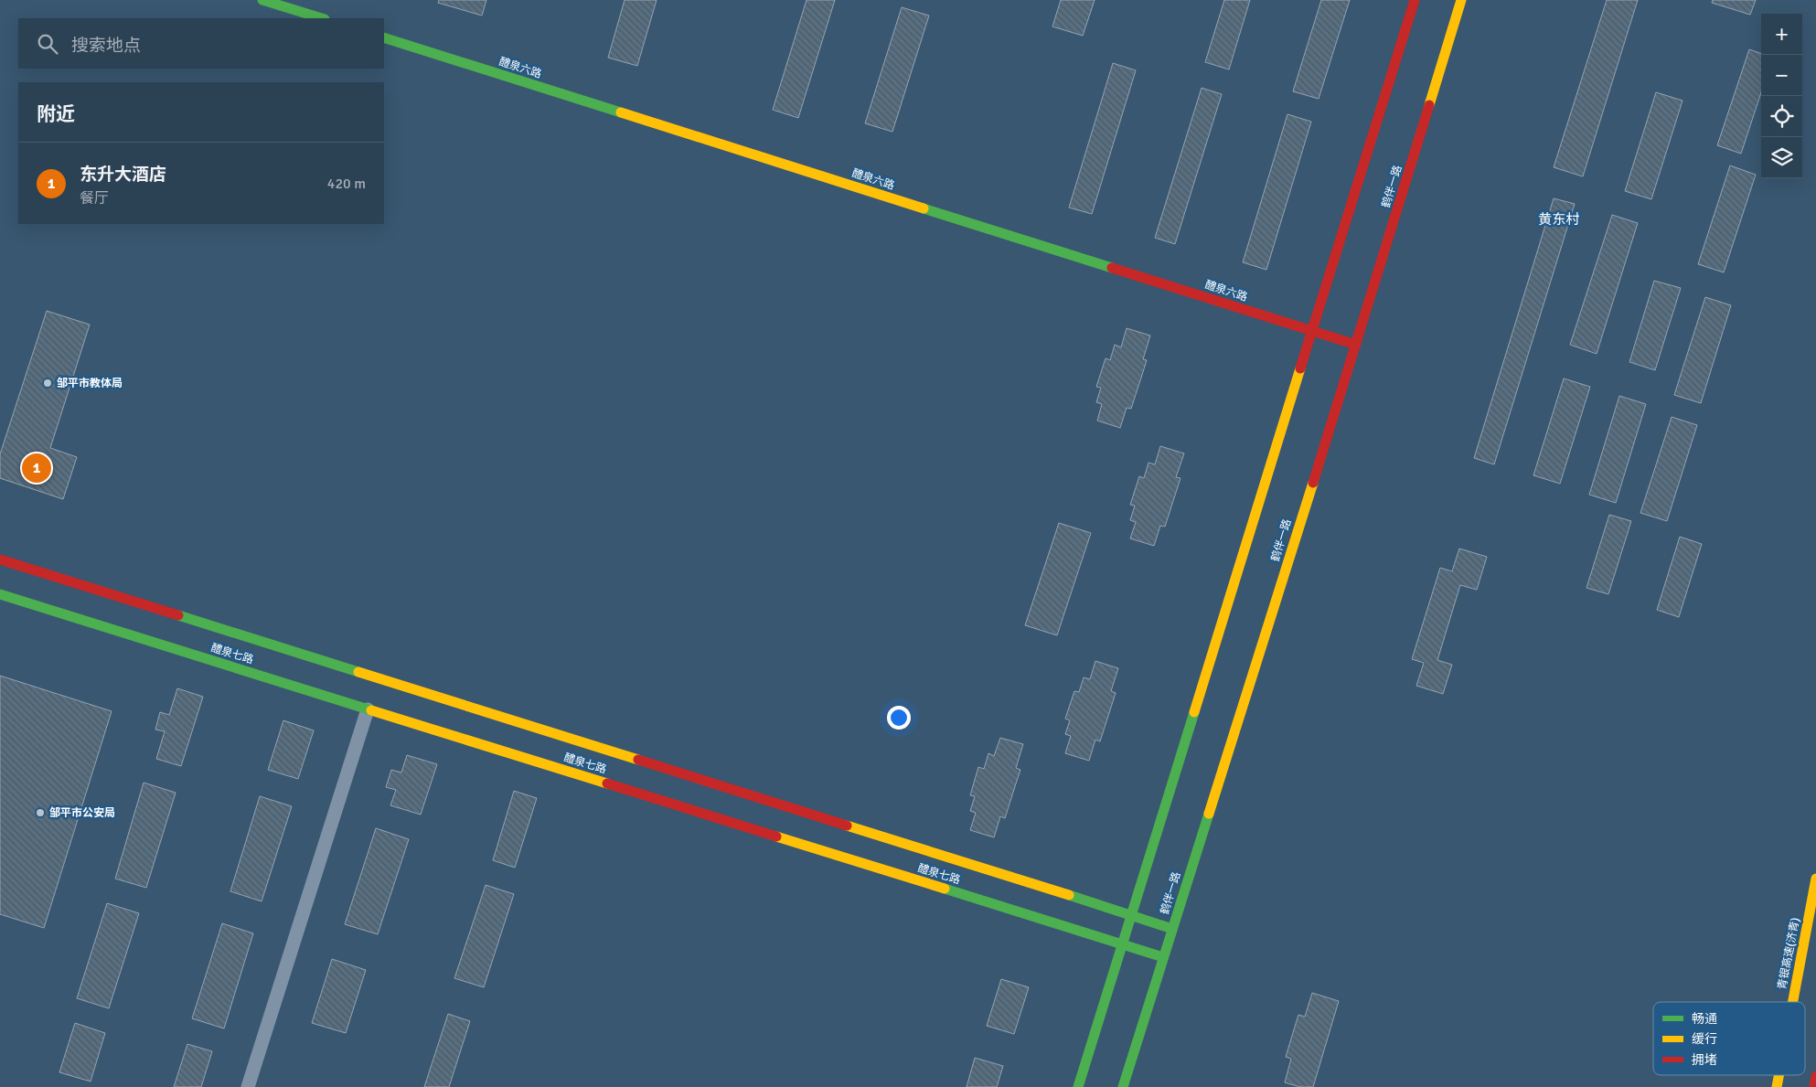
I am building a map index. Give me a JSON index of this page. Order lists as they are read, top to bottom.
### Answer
{
  "streets": {
    "main road": [
      "醴泉六路",
      "鹤伴一路",
      "醴泉七路",
      "青银高速(济青)"
    ]
  },
  "crossings": [
    ["醴泉六路", "鹤伴一路"],
    ["鹤伴一路", "醴泉七路"]
  ],
  "districts": ["黄东村"],
  "places": ["邹平市教体局", "邹平市公安局"],
  "legend": ["畅通", "缓行", "拥堵"],
  "page": {
    "map_buttons": ["+", "−"],
    "search": "搜索地点",
    "heading": "附近",
    "list": [
      {
        "mark": "1",
        "name": "东升大酒店",
        "note": "餐厅",
        "value": "420 m"
      }
    ],
    "pins": "1"
  }
}
